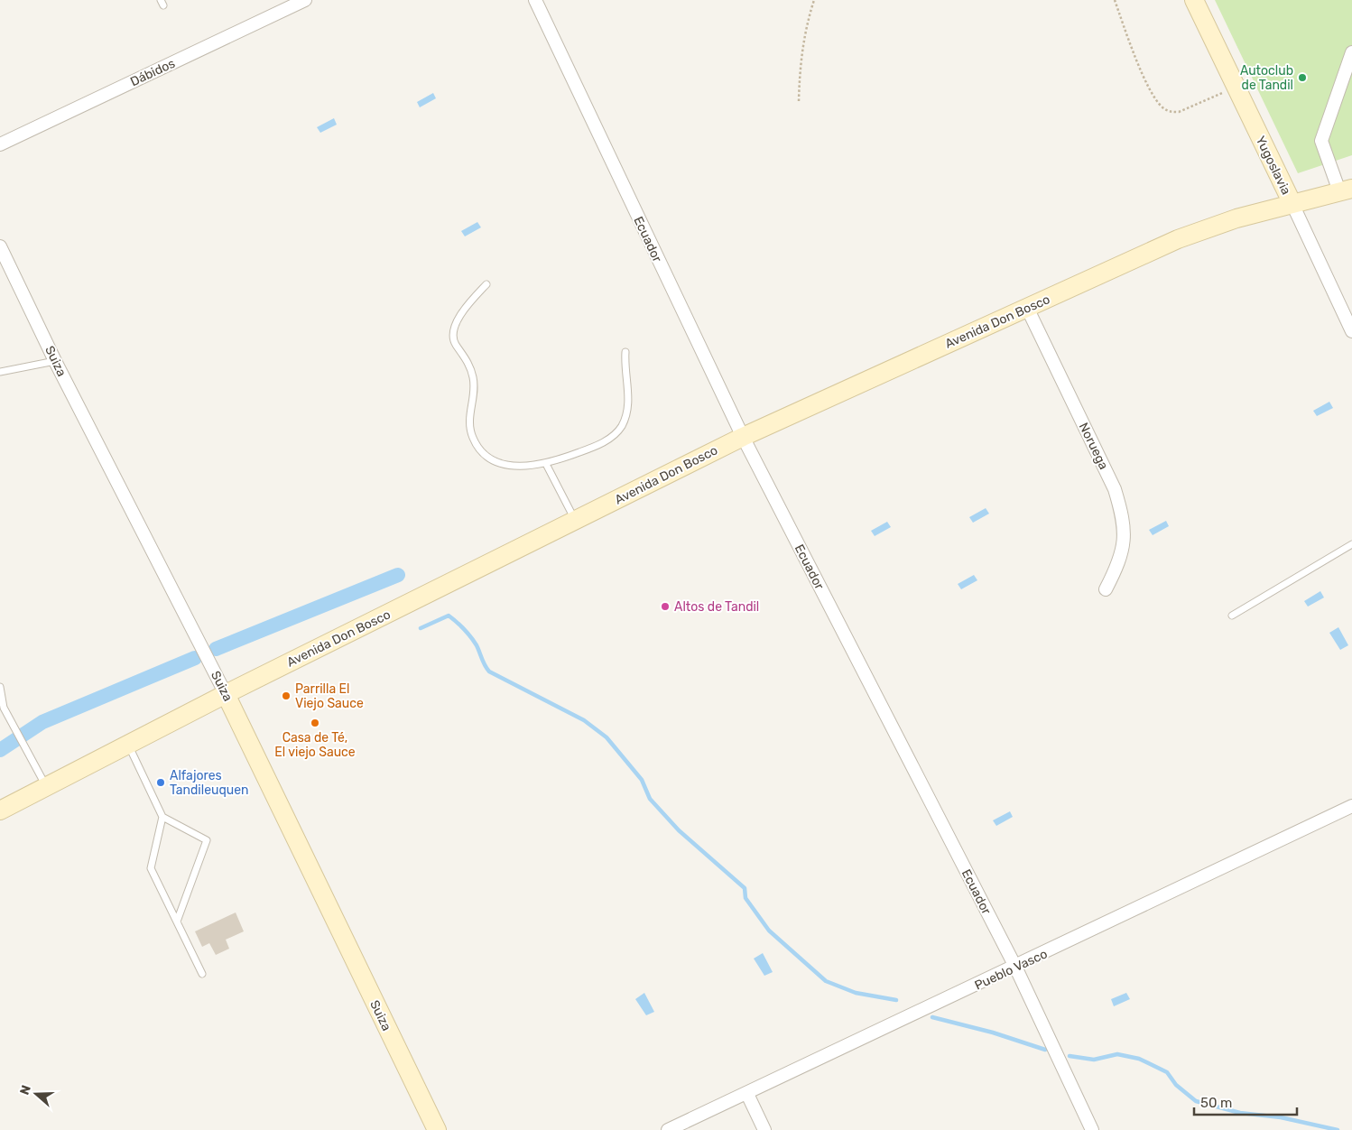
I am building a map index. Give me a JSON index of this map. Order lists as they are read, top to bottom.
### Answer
{
  "streets": {
    "main road": ["Yugoslavia", "Avenida Don Bosco", "Suiza"],
    "street": [
      "Dábidos",
      "Ecuador",
      "Noruega",
      "Pueblo Vasco"
    ]
  },
  "crossings": [
    ["Yugoslavia", "Avenida Don Bosco"],
    ["Ecuador", "Avenida Don Bosco"],
    ["Ecuador", "Pueblo Vasco"],
    ["Avenida Don Bosco", "Suiza"],
    ["Avenida Don Bosco", "Noruega"]
  ],
  "places": [
    "Autoclub de Tandil",
    "Altos de Tandil",
    "Parrilla El Viejo Sauce",
    "Casa de Té, El viejo Sauce",
    "Alfajores Tandileuquen"
  ],
  "scale_bar": "50 m",
  "north": "left"
}
